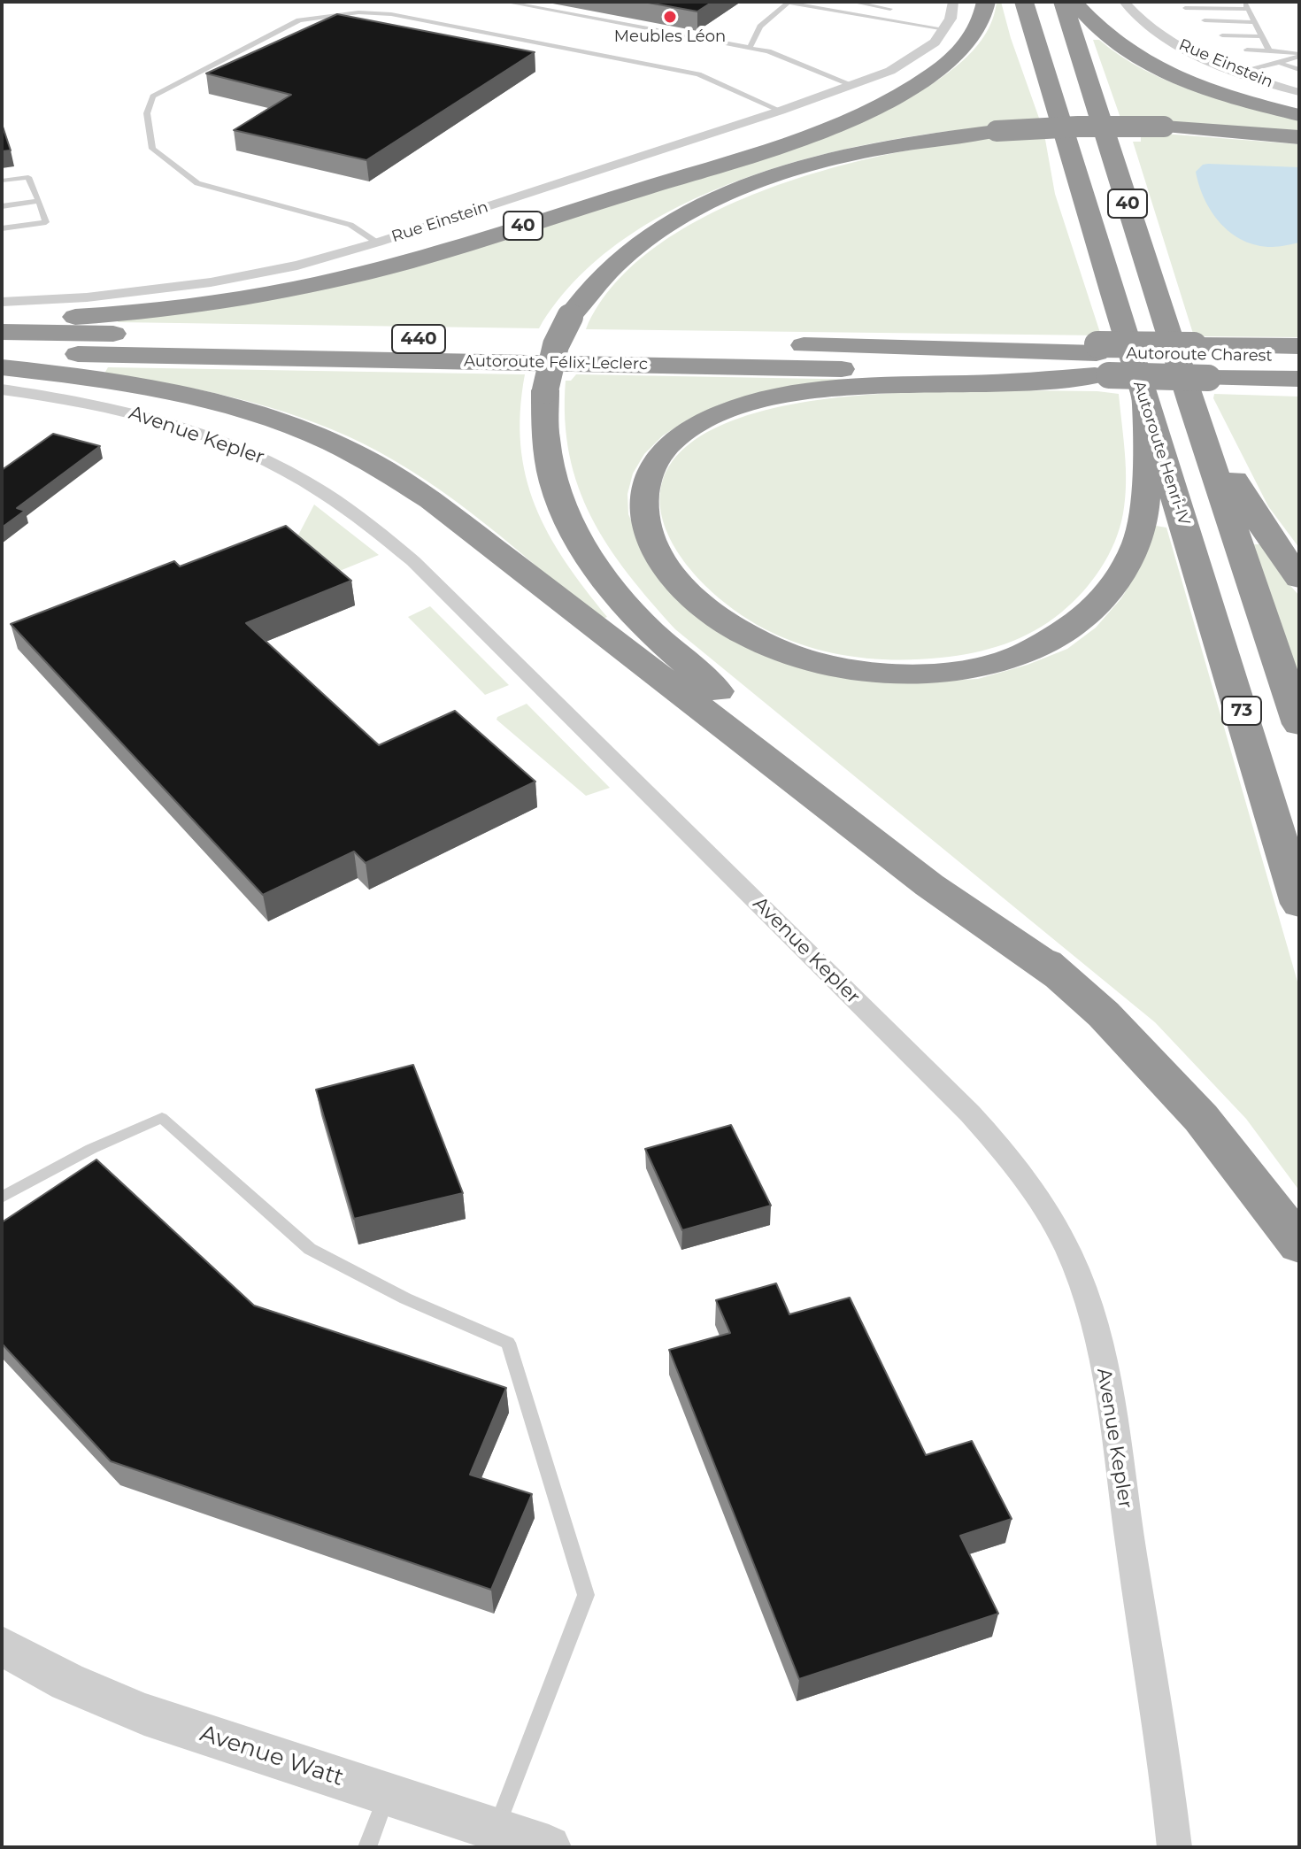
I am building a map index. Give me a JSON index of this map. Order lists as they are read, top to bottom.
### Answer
{
  "streets": {
    "highway": [
      "40",
      "440",
      "Autoroute Charest",
      "Autoroute Félix-Leclerc",
      "Autoroute Henri-IV",
      "73"
    ],
    "street": ["Rue Einstein", "Avenue Kepler", "Avenue Watt"]
  },
  "crossings": [
    ["40", "73"],
    ["Autoroute Charest", "Autoroute Félix-Leclerc"]
  ],
  "places": ["Meubles Léon"]
}
